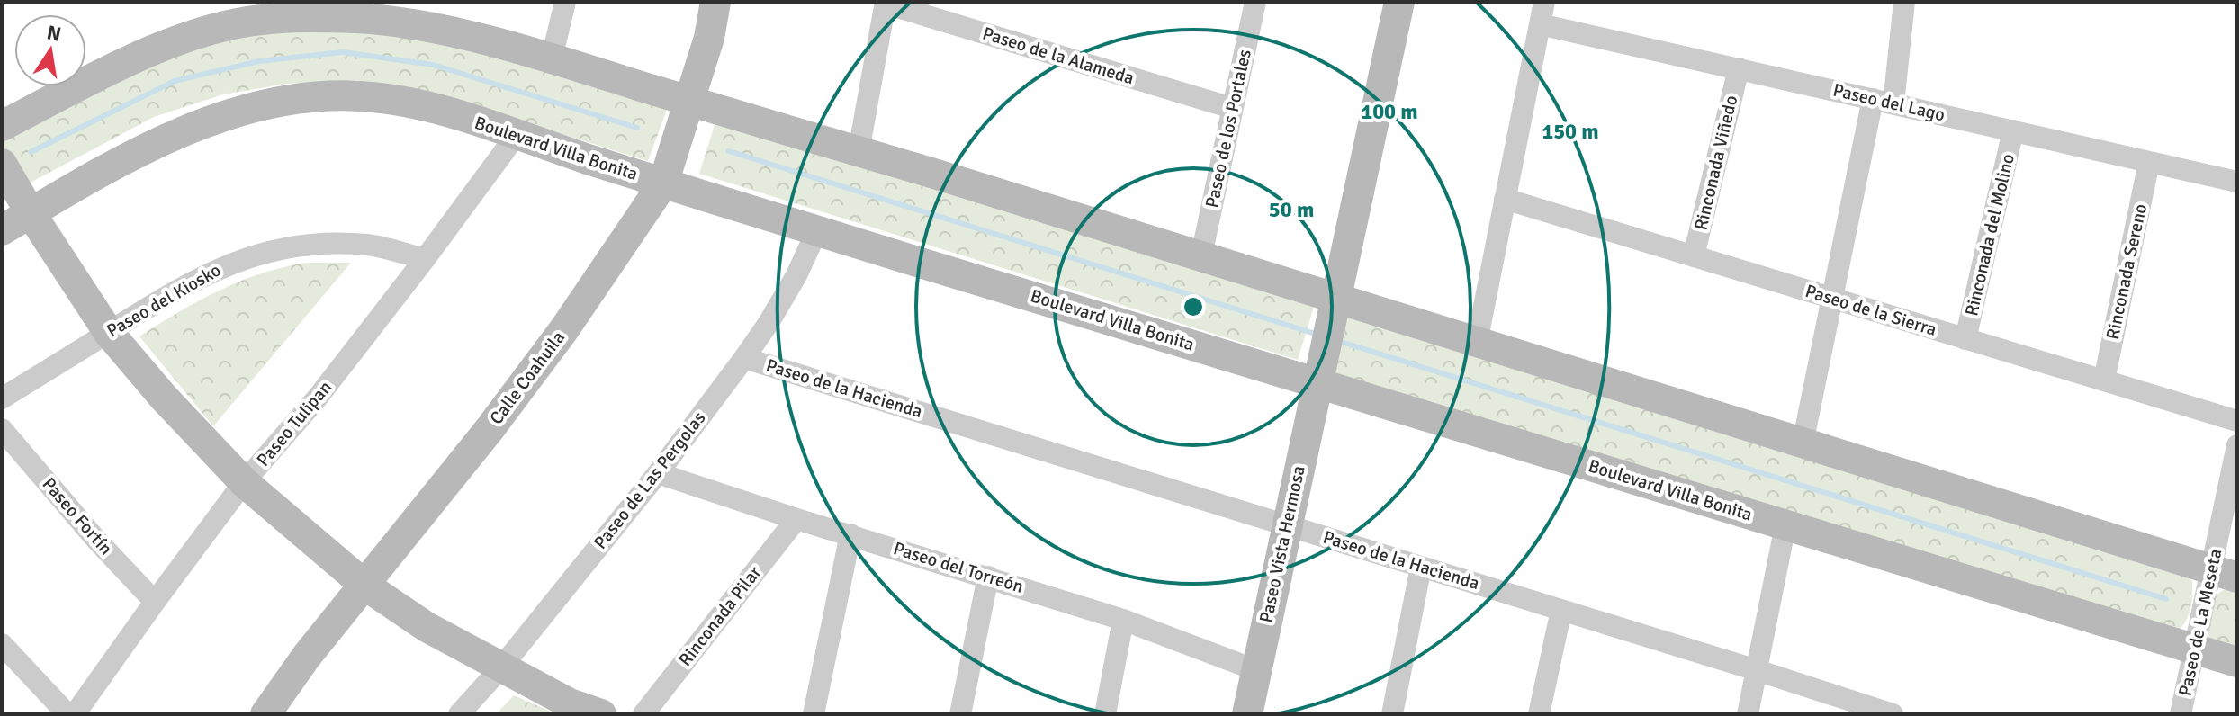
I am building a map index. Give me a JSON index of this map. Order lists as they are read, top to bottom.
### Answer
{
  "streets": {
    "street": [
      "Paseo de la Alameda",
      "Paseo del Lago",
      "Paseo de los Portales",
      "Boulevard Villa Bonita",
      "Rinconada Viñedo",
      "Rinconada del Molino",
      "Rinconada Sereno",
      "Paseo del Kiosko",
      "Paseo de la Sierra",
      "Calle Coahuila",
      "Paseo de la Hacienda",
      "Paseo Tulipan",
      "Paseo de Las Pergolas",
      "Paseo Fortín",
      "Paseo Vista Hermosa",
      "Paseo del Torreón",
      "Rinconada Pilar",
      "Paseo de La Meseta"
    ]
  },
  "crossings": [
    ["Paseo de la Alameda", "Paseo de los Portales"],
    ["Paseo del Lago", "Rinconada Viñedo"],
    ["Paseo del Lago", "Rinconada del Molino"],
    ["Paseo del Lago", "Rinconada Sereno"],
    ["Boulevard Villa Bonita", "Calle Coahuila"],
    ["Boulevard Villa Bonita", "Paseo Tulipan"],
    ["Boulevard Villa Bonita", "Paseo de Las Pergolas"],
    ["Boulevard Villa Bonita", "Paseo Vista Hermosa"],
    ["Boulevard Villa Bonita", "Paseo de La Meseta"],
    ["Rinconada Viñedo", "Paseo de la Sierra"],
    ["Rinconada del Molino", "Paseo de la Sierra"],
    ["Rinconada Sereno", "Paseo de la Sierra"],
    ["Paseo del Kiosko", "Paseo Tulipan"],
    ["Paseo de la Hacienda", "Paseo de Las Pergolas"],
    ["Paseo de la Hacienda", "Paseo Vista Hermosa"],
    ["Paseo Tulipan", "Paseo Fortín"],
    ["Paseo de Las Pergolas", "Paseo del Torreón"],
    ["Paseo Vista Hermosa", "Paseo del Torreón"],
    ["Paseo del Torreón", "Rinconada Pilar"]
  ],
  "north": "top",
  "rings": ["100 m", "150 m", "50 m"]
}
